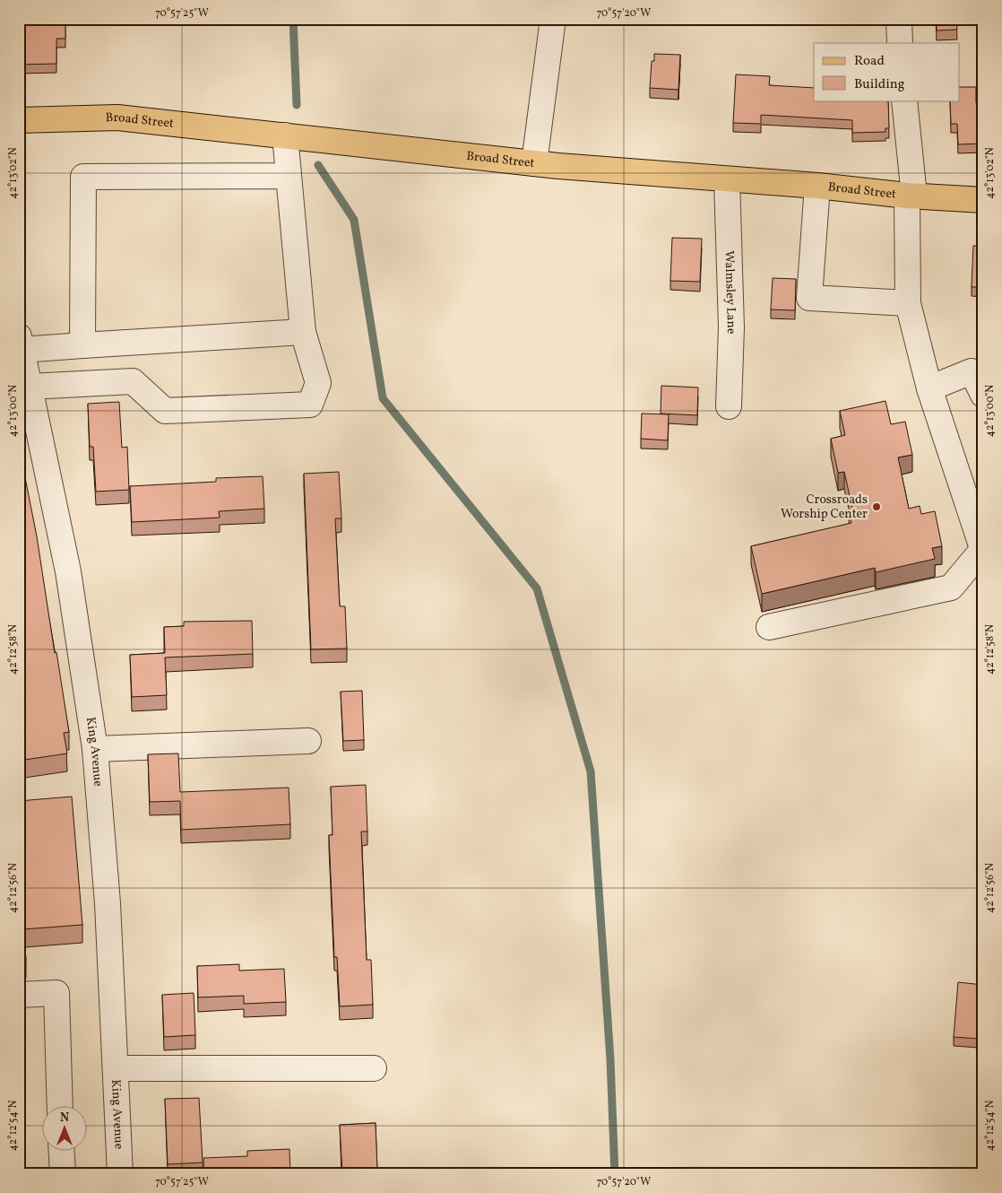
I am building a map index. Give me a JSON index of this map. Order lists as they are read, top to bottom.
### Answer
{
  "streets": {
    "main road": ["Broad Street"],
    "street": ["Walmsley Lane", "King Avenue"]
  },
  "crossings": [
    ["Broad Street", "Walmsley Lane"]
  ],
  "places": ["Crossroads Worship Center"],
  "legend": ["Road", "Building"],
  "north": "top",
  "coordinates": [
    "70°57'25\"W",
    "70°57'20\"W",
    "42°13'02\"N",
    "42°13'00\"N",
    "42°12'58\"N",
    "42°12'56\"N",
    "42°12'54\"N"
  ]
}
